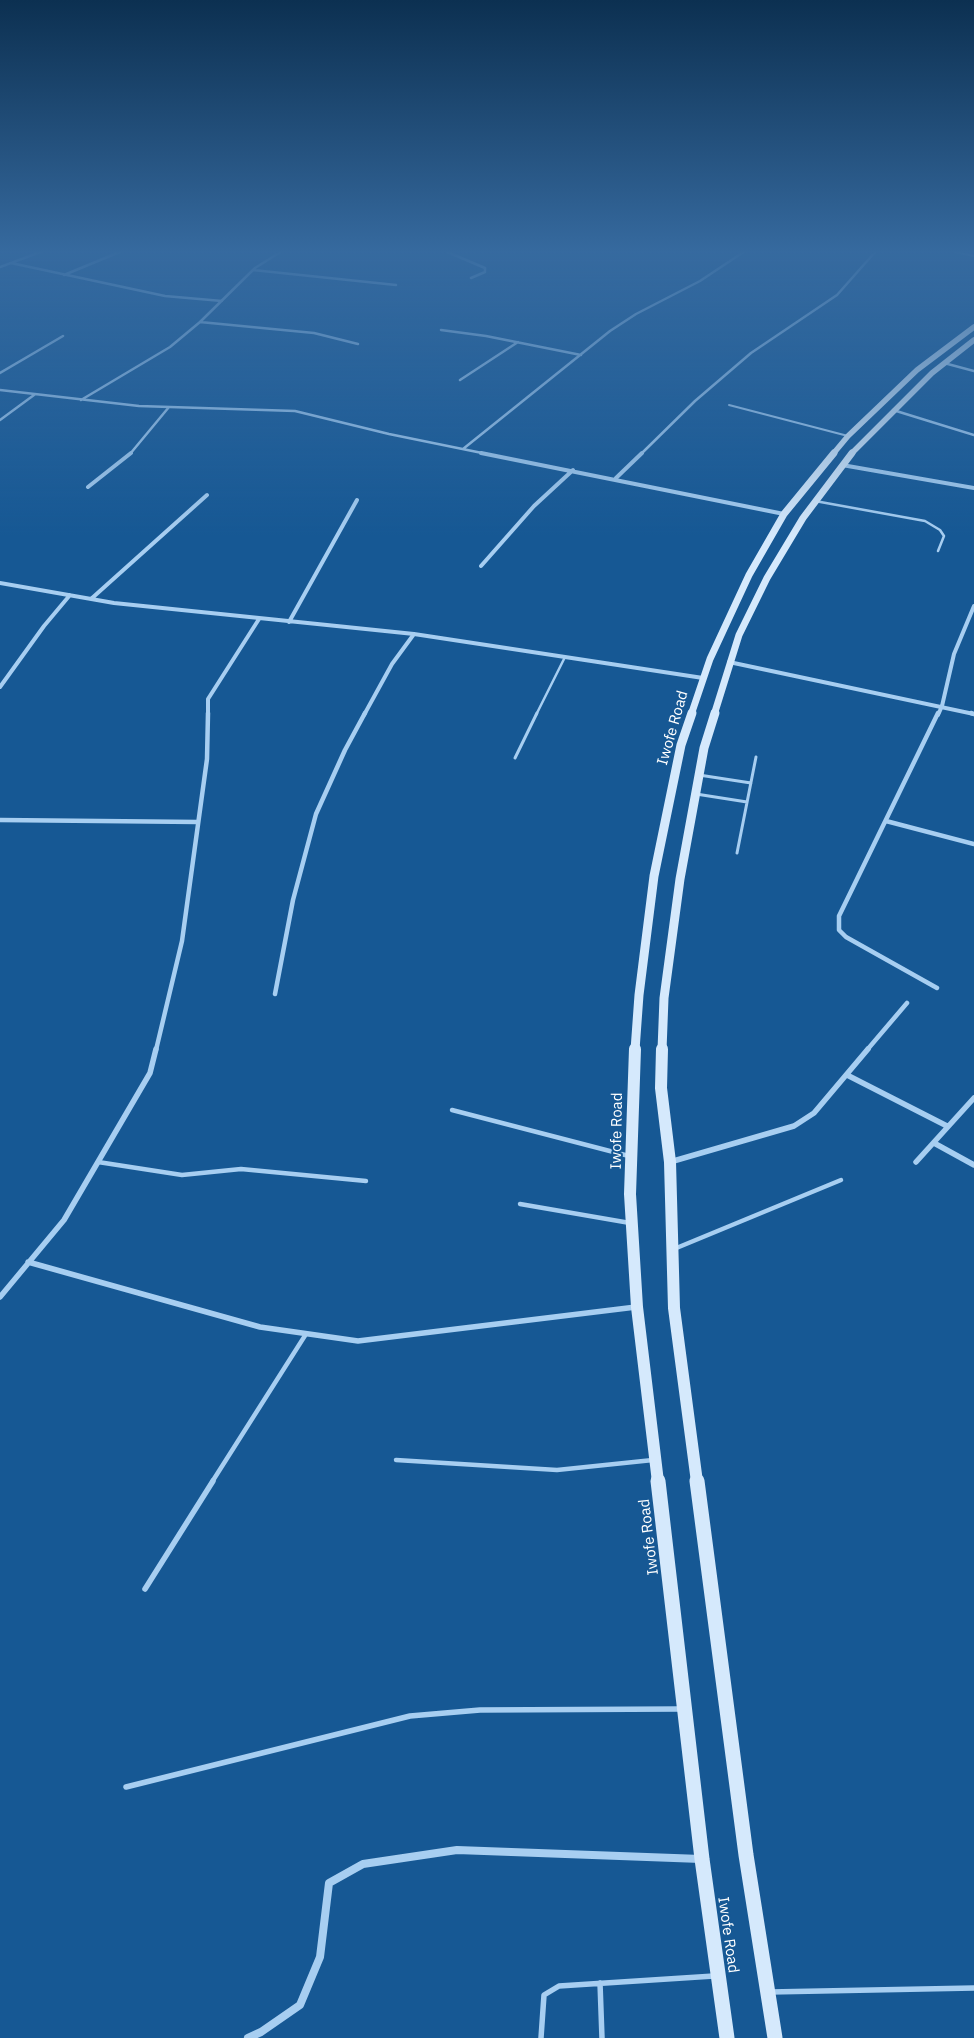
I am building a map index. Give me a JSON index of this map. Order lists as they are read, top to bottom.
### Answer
{
  "streets": {
    "street": ["Iwofe Road"]
  }
}
